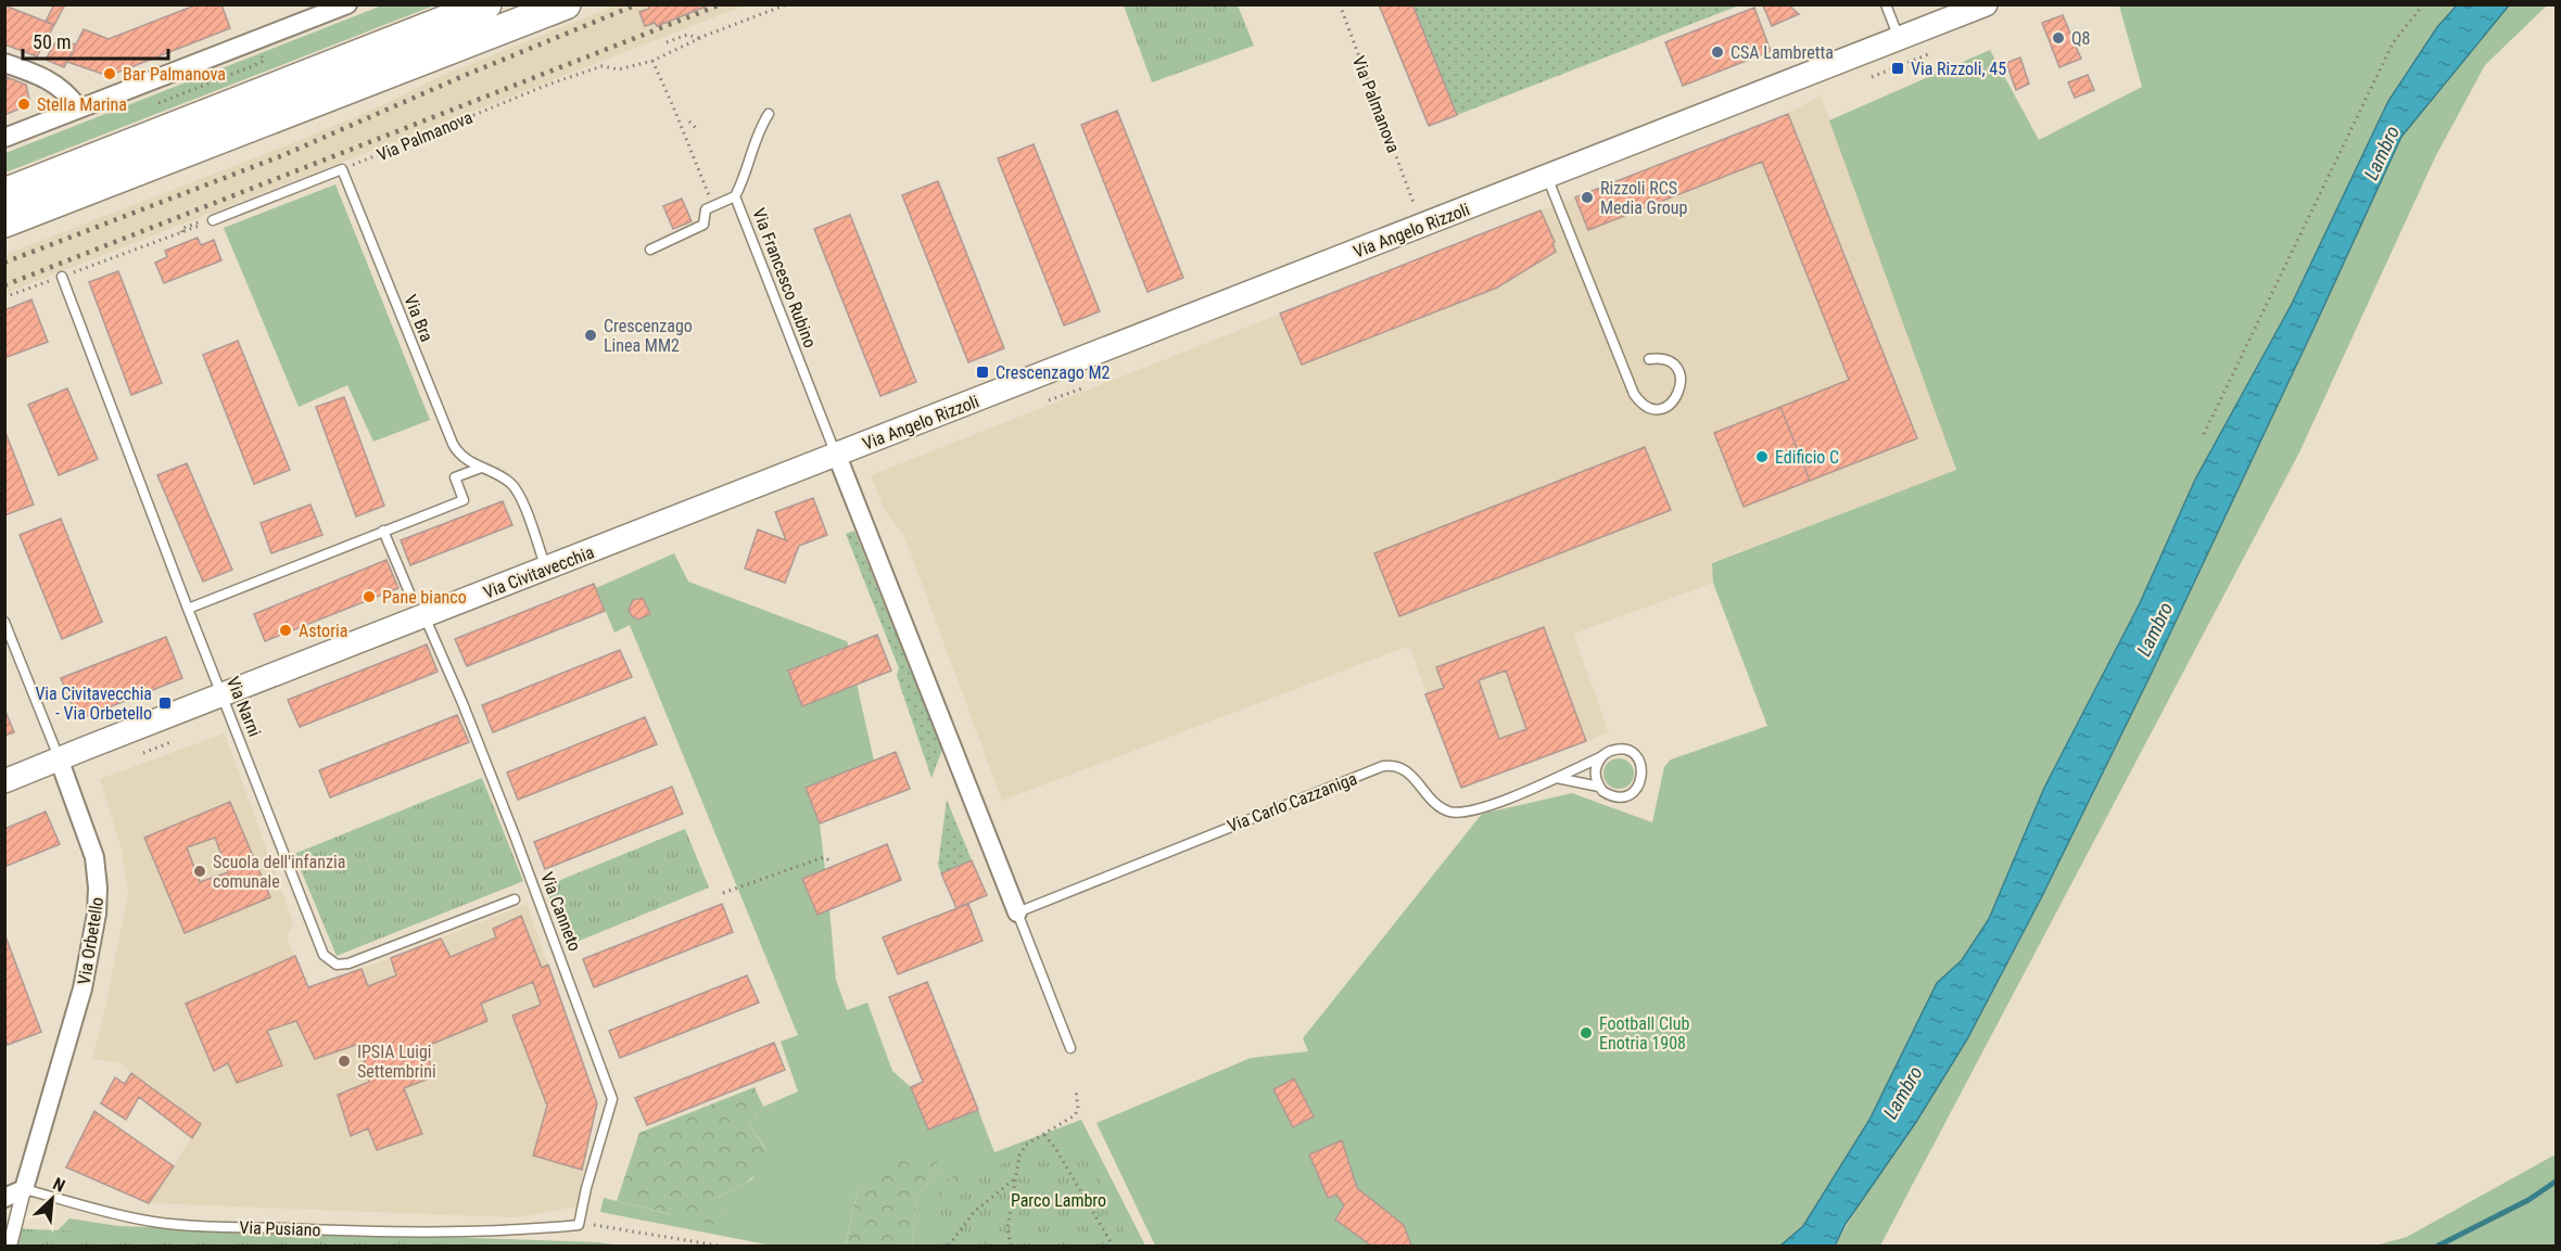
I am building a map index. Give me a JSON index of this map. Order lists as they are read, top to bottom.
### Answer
{
  "streets": {
    "street": [
      "Via Angelo Rizzoli",
      "Via Civitavecchia",
      "Via Orbetello",
      "Via Pusiano"
    ],
    "lane": [
      "Via Francesco Rubino",
      "Via Bra",
      "Via Narni",
      "Via Carlo Cazzaniga",
      "Via Canneto"
    ],
    "path": ["Via Palmanova"]
  },
  "crossings": [
    ["Via Palmanova", "Via Bra"],
    ["Via Angelo Rizzoli", "Via Francesco Rubino"],
    ["Via Angelo Rizzoli", "Via Civitavecchia"],
    ["Via Francesco Rubino", "Via Civitavecchia"],
    ["Via Bra", "Via Civitavecchia"],
    ["Via Civitavecchia", "Via Narni"],
    ["Via Civitavecchia", "Via Canneto"],
    ["Via Civitavecchia", "Via Orbetello"],
    ["Via Canneto", "Via Pusiano"],
    ["Via Orbetello", "Via Pusiano"]
  ],
  "water": ["Lambro"],
  "parks": ["Parco Lambro"],
  "places": {
    "other": [
      "Q8",
      "CSA Lambretta",
      "Bar Palmanova",
      "Stella Marina",
      "Rizzoli RCS Media Group",
      "Crescenzago Linea MM2",
      "Edificio C",
      "Pane bianco",
      "Astoria",
      "Scuola dell'infanzia comunale",
      "Football Club Enotria 1908",
      "IPSIA Luigi Settembrini"
    ],
    "transit": ["Via Rizzoli, 45", "Crescenzago M2", "Via Civitavecchia - Via Orbetello"]
  },
  "scale_bar": "50 m",
  "north": "top right"
}
